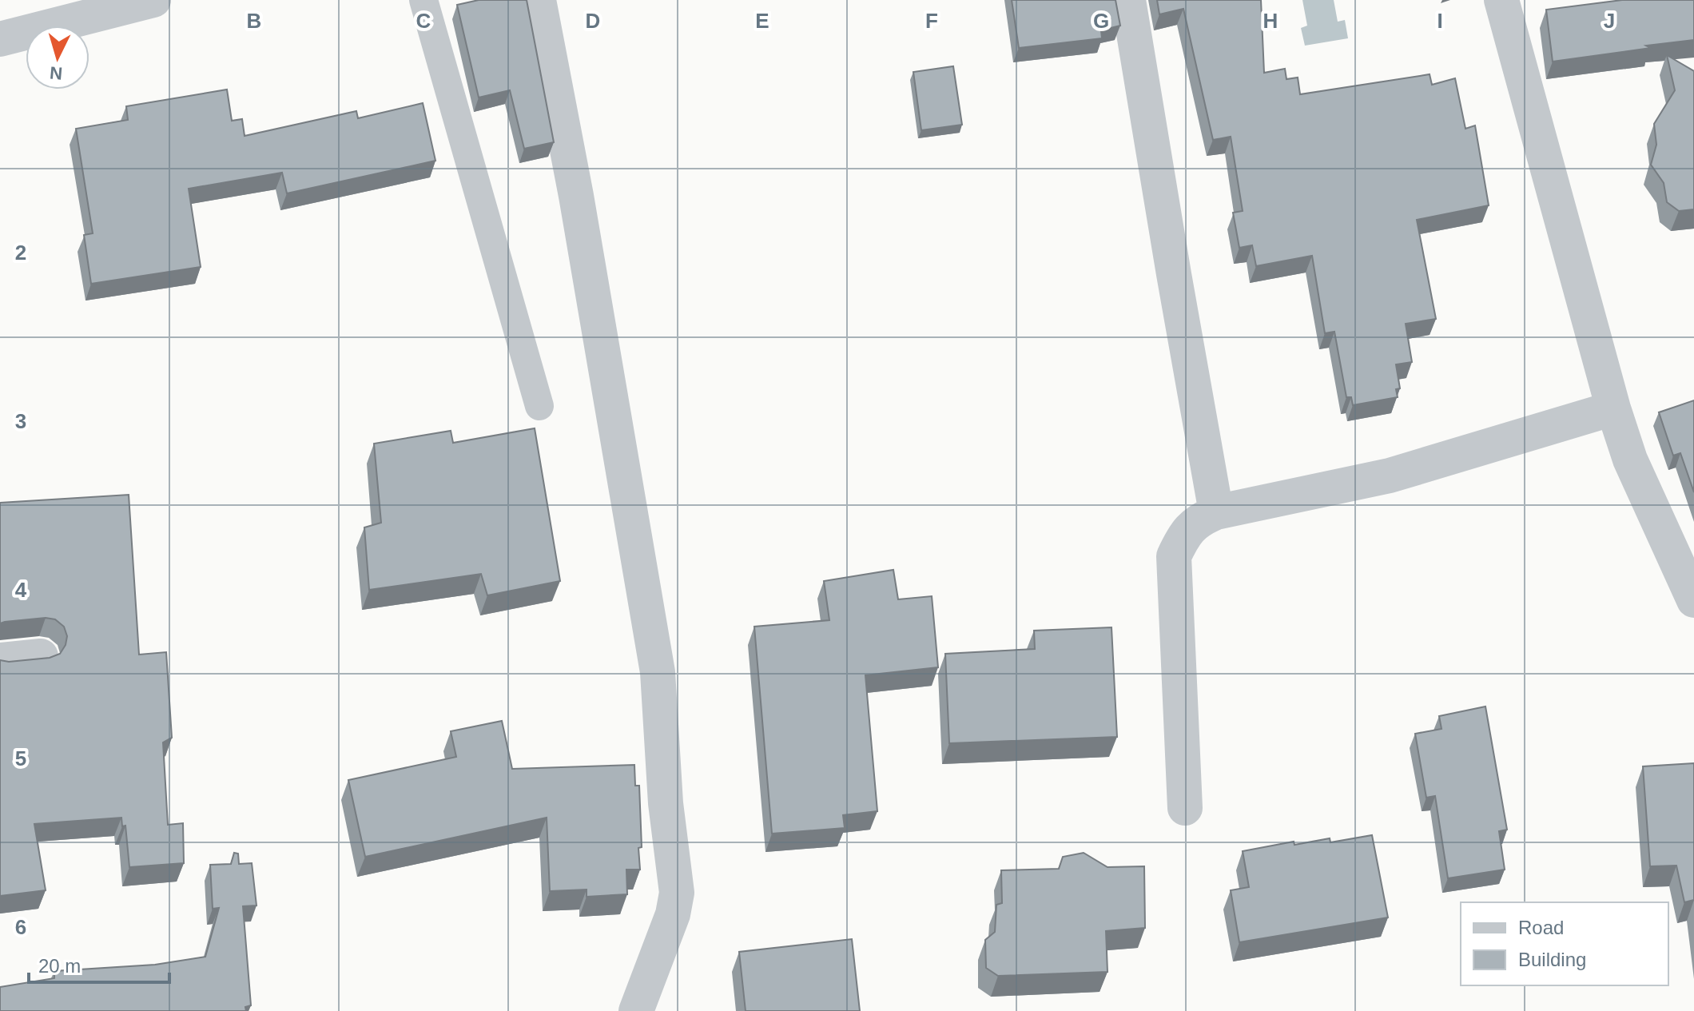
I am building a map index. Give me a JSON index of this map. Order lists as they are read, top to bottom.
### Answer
{
  "legend": ["Road", "Building"],
  "scale_bar": "20 m",
  "north": "bottom",
  "grid": {
    "columns": [
      "B",
      "C",
      "D",
      "E",
      "F",
      "G",
      "H",
      "I",
      "J"
    ],
    "rows": [
      "2",
      "3",
      "4",
      "5",
      "6"
    ]
  }
}
